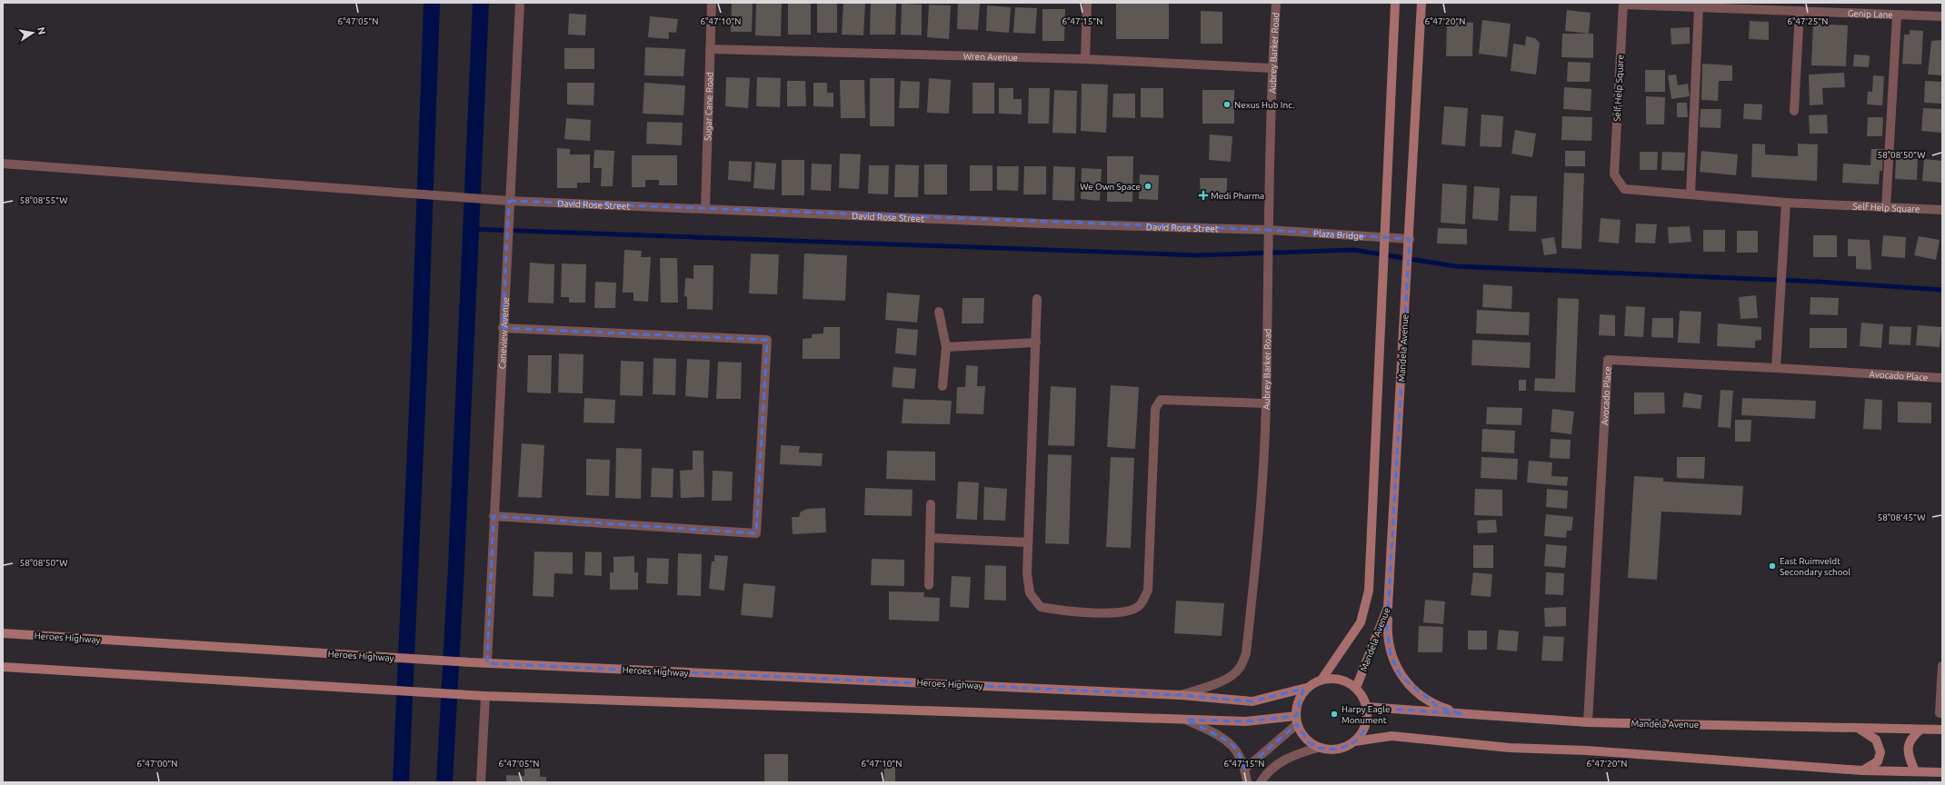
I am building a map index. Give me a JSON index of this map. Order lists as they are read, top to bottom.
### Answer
{
  "streets": {
    "main road": ["Mandela Avenue", "Heroes Highway"],
    "street": [
      "Genip Lane",
      "Aubrey Barker Road",
      "Wren Avenue",
      "Self Help Square",
      "Sugar Cane Road",
      "David Rose Street",
      "Plaza Bridge",
      "Caneview Avenue",
      "Avocado Place"
    ]
  },
  "crossings": [
    ["Genip Lane", "Self Help Square"],
    ["Aubrey Barker Road", "Wren Avenue"],
    ["Aubrey Barker Road", "David Rose Street"],
    ["Aubrey Barker Road", "Plaza Bridge"],
    ["Aubrey Barker Road", "Heroes Highway"],
    ["Wren Avenue", "Sugar Cane Road"],
    ["Sugar Cane Road", "David Rose Street"],
    ["David Rose Street", "Plaza Bridge"],
    ["David Rose Street", "Caneview Avenue"],
    ["Plaza Bridge", "Mandela Avenue"],
    ["Caneview Avenue", "Heroes Highway"],
    ["Mandela Avenue", "Avocado Place"],
    ["Mandela Avenue", "Heroes Highway"]
  ],
  "places": {
    "other": [
      "Nexus Hub Inc.",
      "We Own Space",
      "East Ruimveldt Secondary school",
      "Harpy Eagle Monument"
    ],
    "health": ["Medi Pharma"]
  },
  "north": "right",
  "coordinates": [
    "6°47'05\"N",
    "6°47'10\"N",
    "6°47'15\"N",
    "6°47'20\"N",
    "6°47'25\"N",
    "58°08'50\"W",
    "58°08'55\"W",
    "58°08'45\"W",
    "6°47'00\"N"
  ]
}
